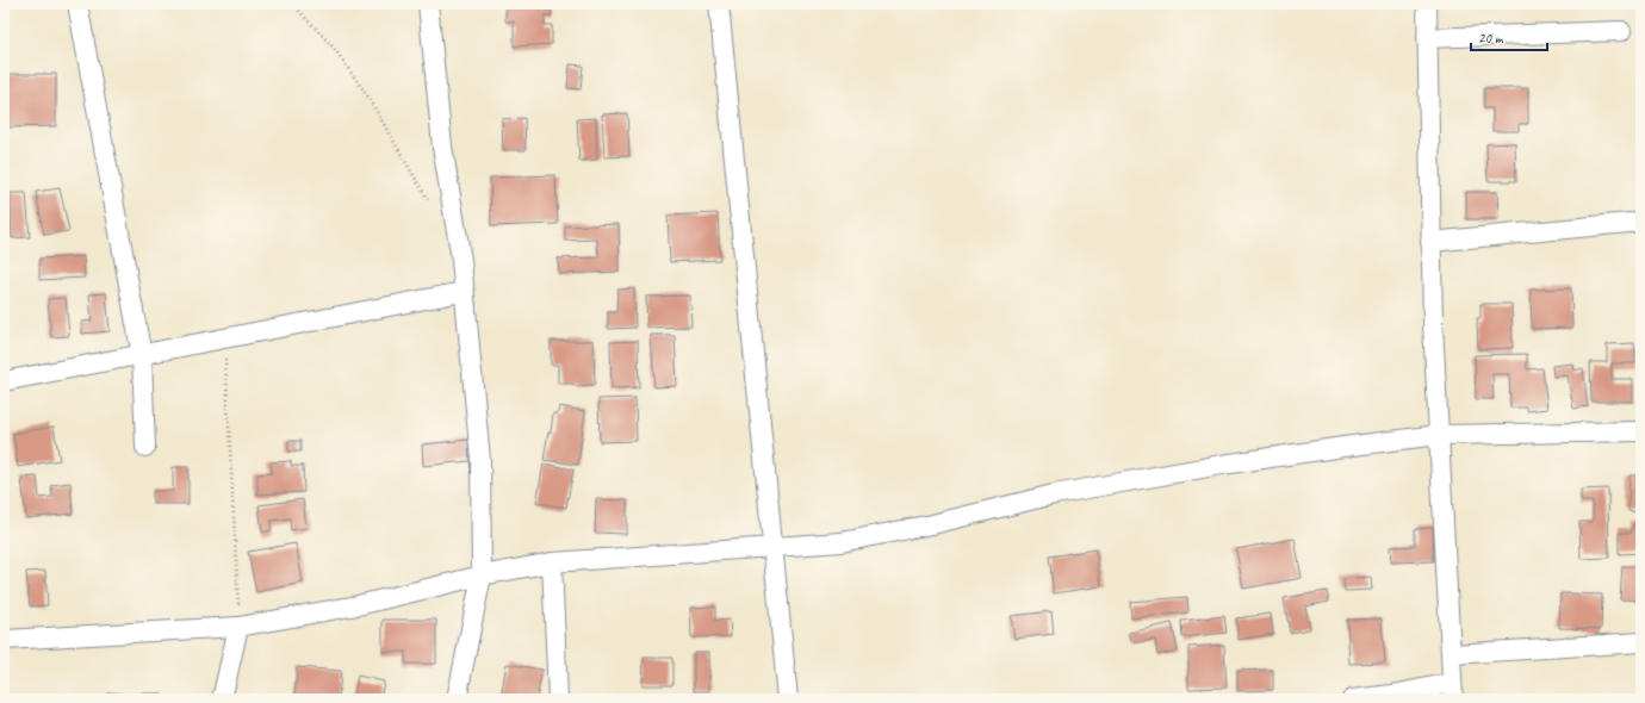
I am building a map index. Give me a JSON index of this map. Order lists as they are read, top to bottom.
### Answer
{
  "scale_bar": "20 m"
}
